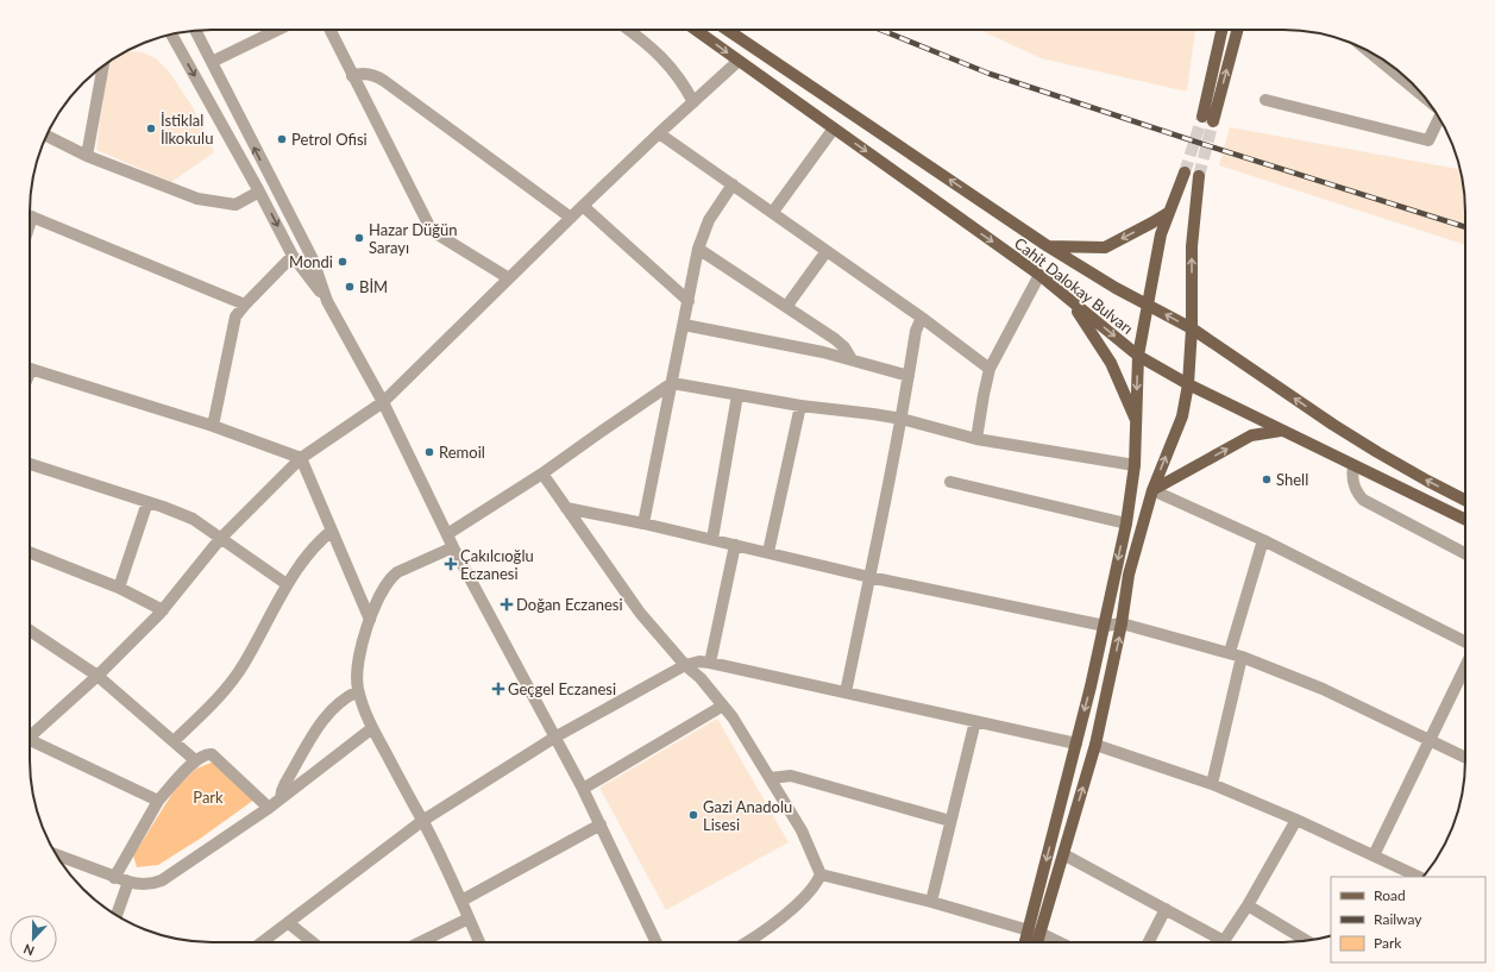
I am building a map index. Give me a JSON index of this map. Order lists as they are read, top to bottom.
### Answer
{
  "streets": {
    "main road": ["Cahit Dalokay Bulvarı"]
  },
  "parks": ["Park"],
  "places": {
    "other": [
      "İstiklal İlkokulu",
      "Petrol Ofisi",
      "Hazar Düğün Sarayı",
      "Mondi",
      "BİM",
      "Remoil",
      "Shell",
      "Gazi Anadolu Lisesi"
    ],
    "health": ["Çakılcıoğlu Eczanesi", "Doğan Eczanesi", "Geçgel Eczanesi"]
  },
  "legend": ["Road", "Railway", "Park"],
  "north": "bottom"
}
